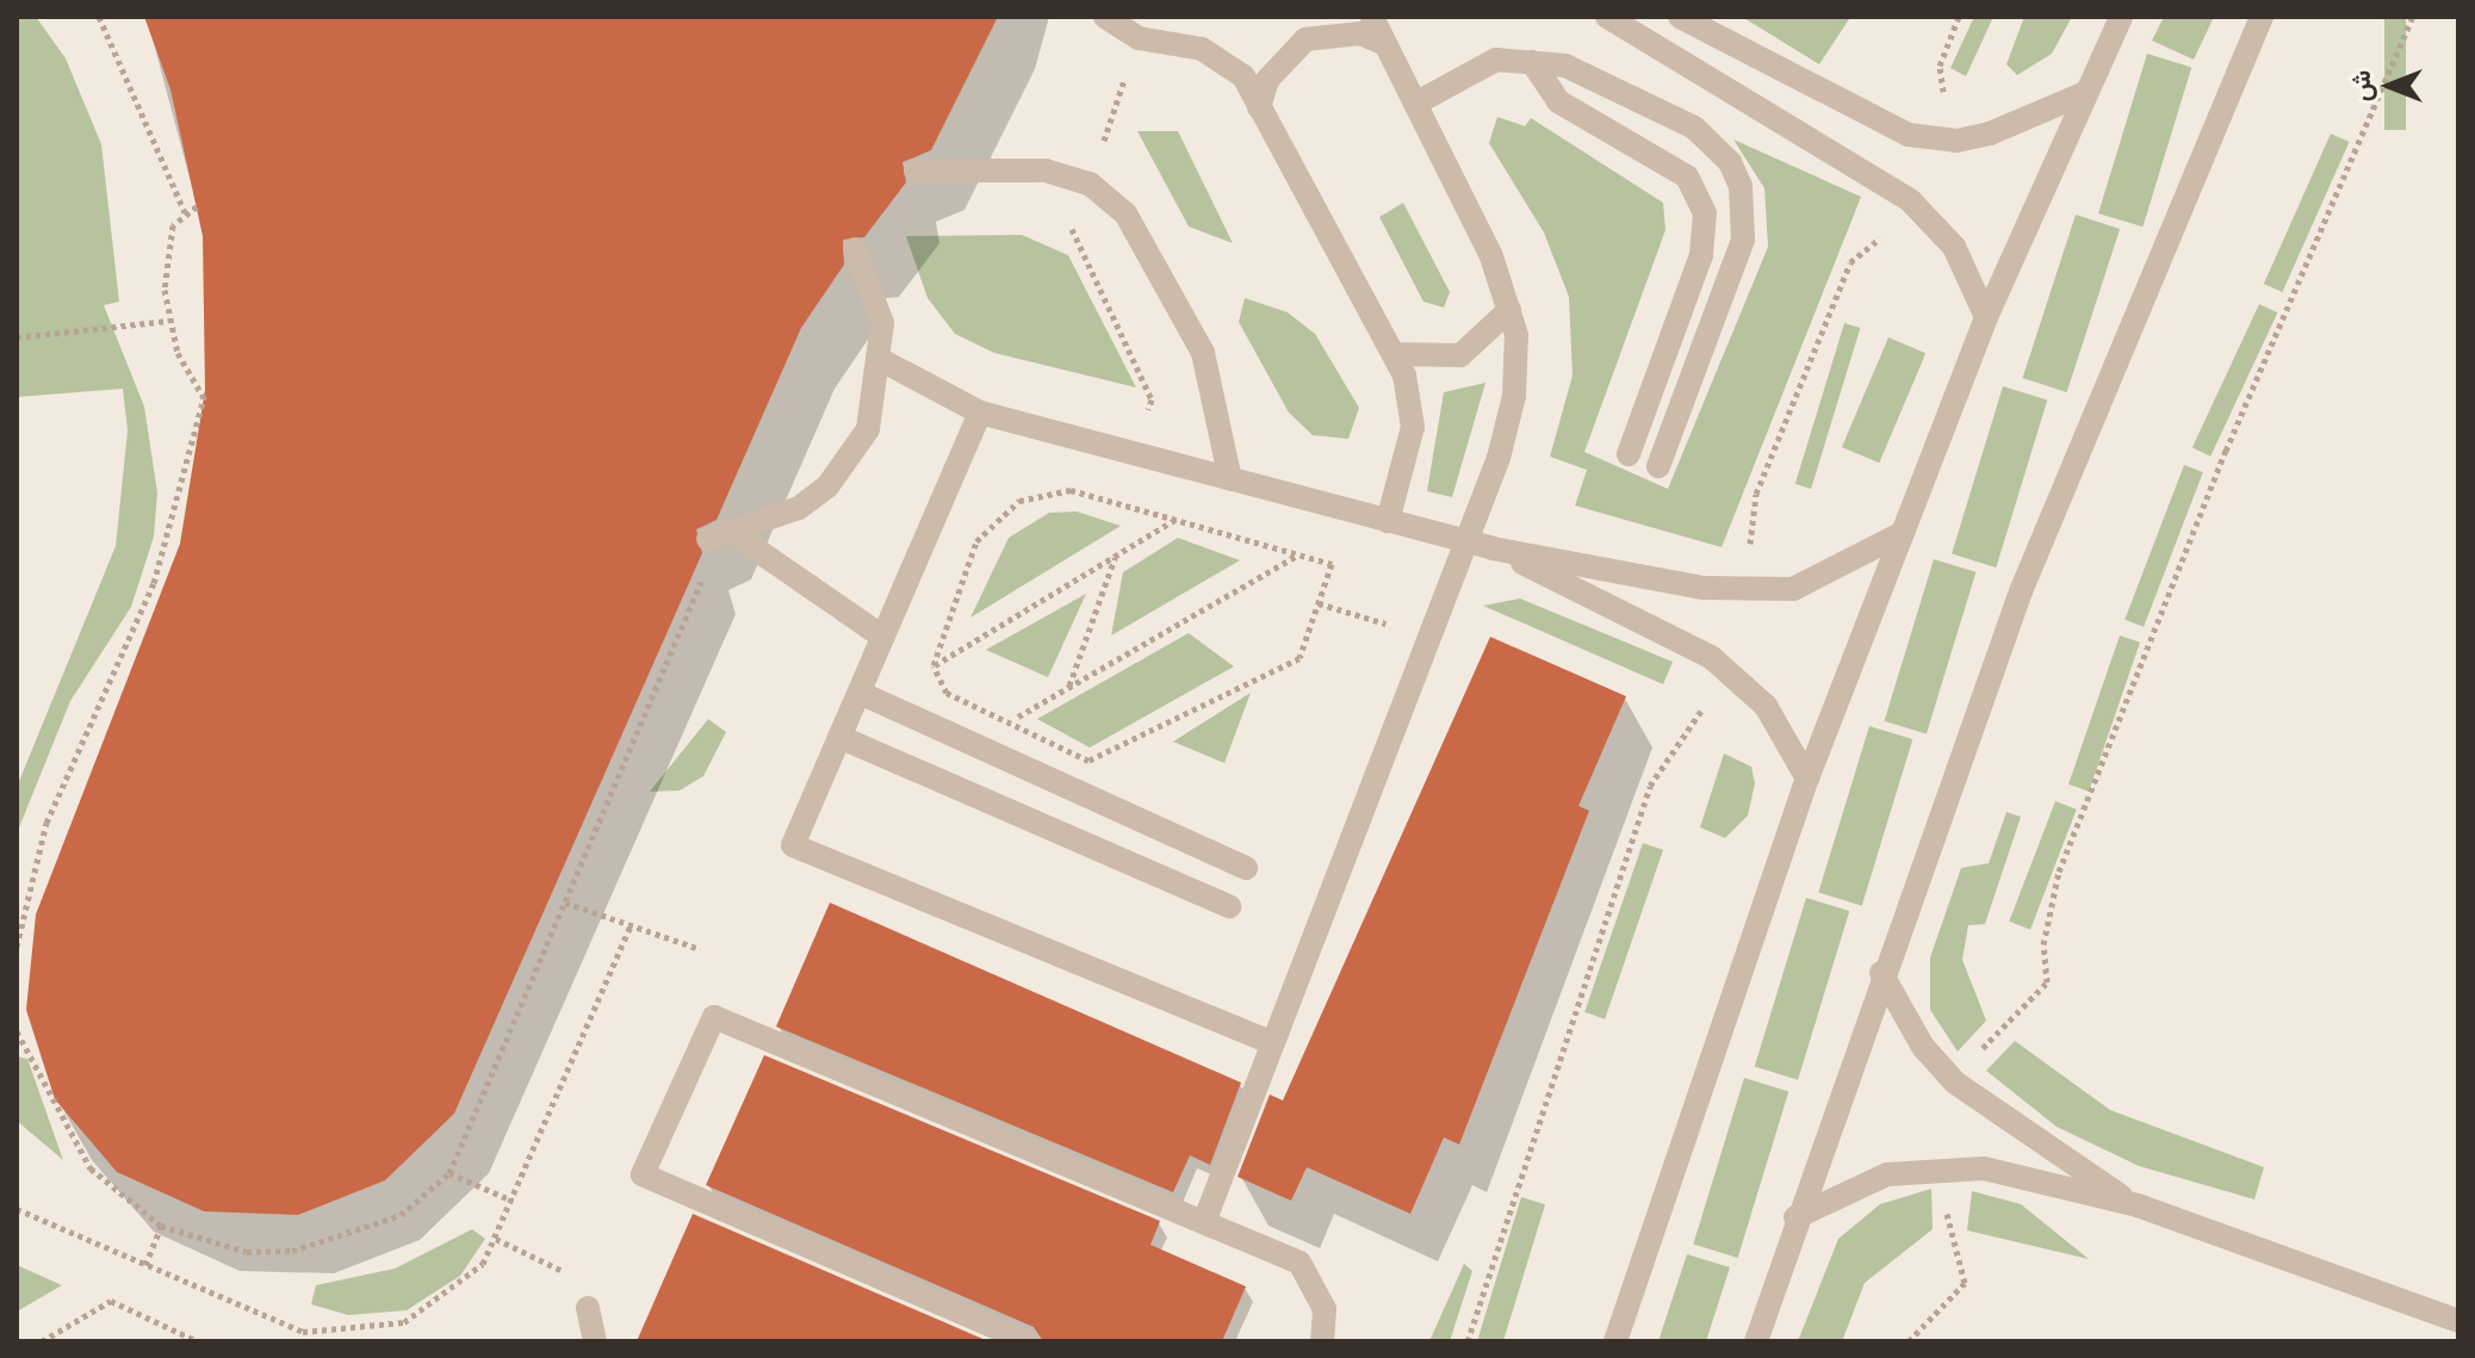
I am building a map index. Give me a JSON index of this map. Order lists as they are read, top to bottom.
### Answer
{
  "north": "left"
}
